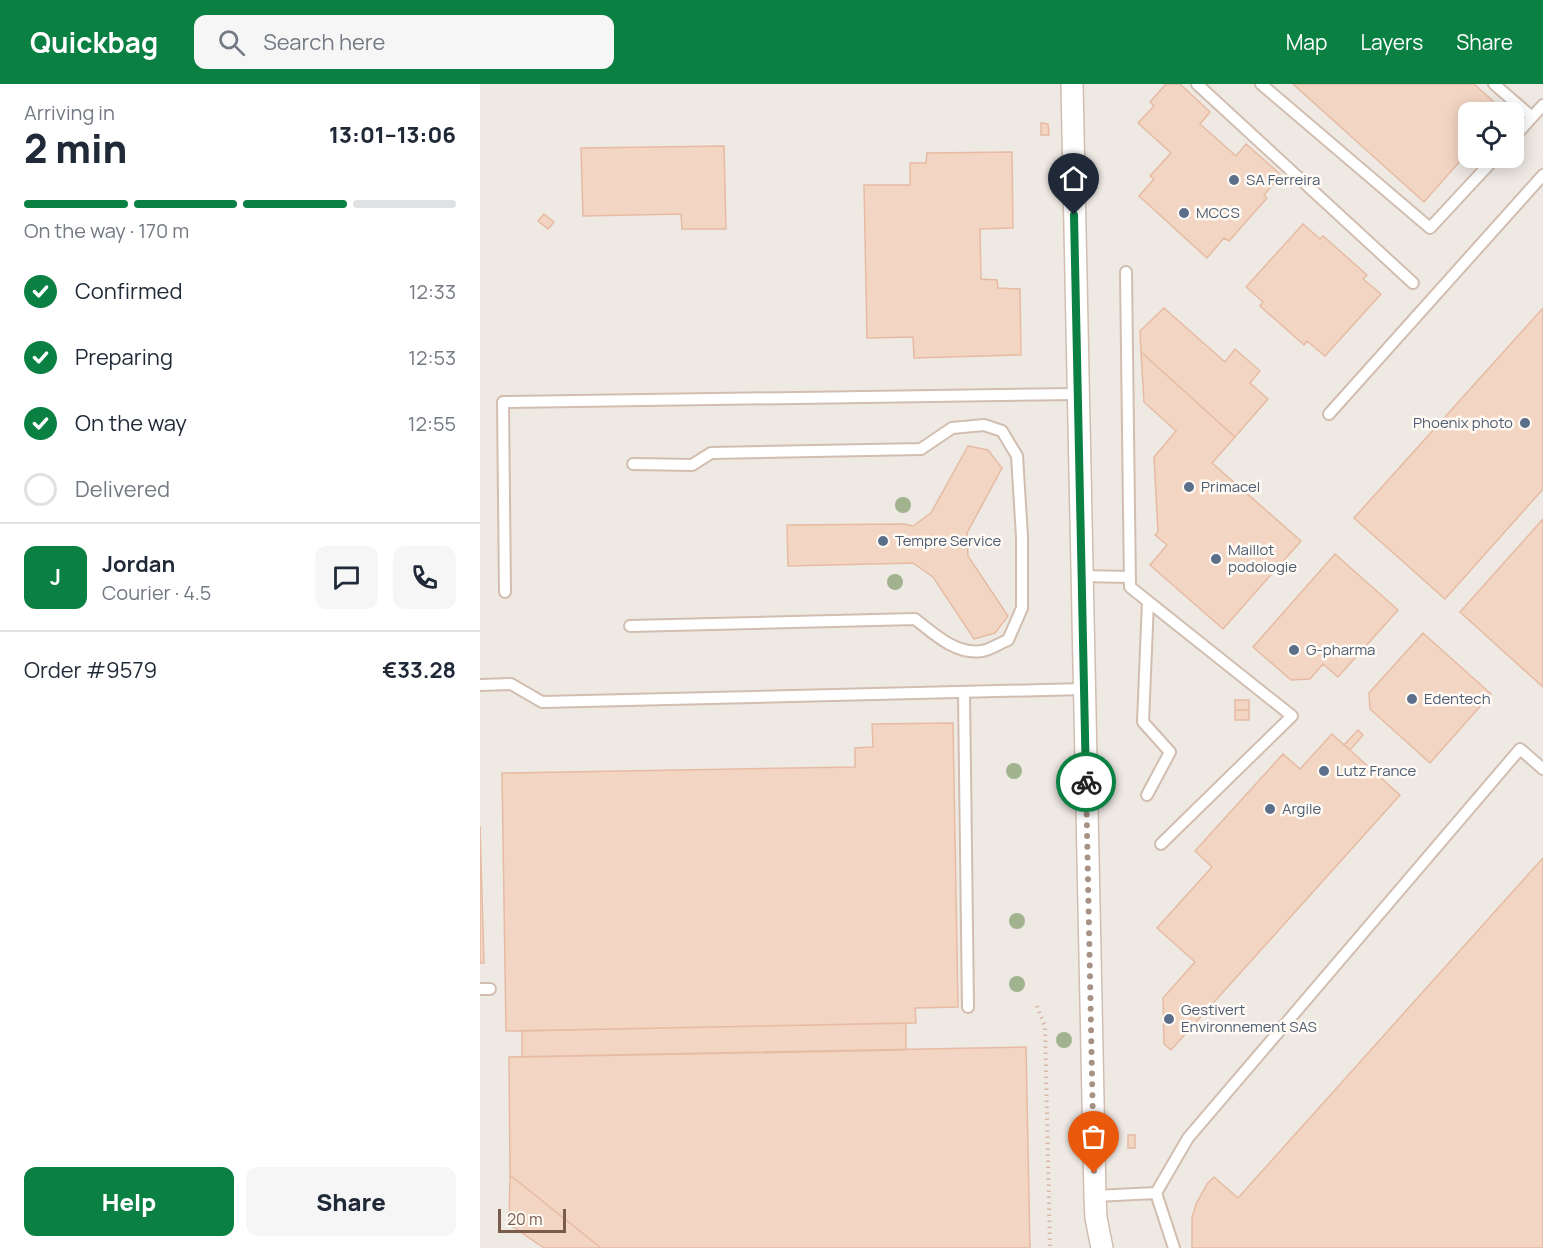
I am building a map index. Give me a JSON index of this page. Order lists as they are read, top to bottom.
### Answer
{
  "places": [
    "SA Ferreira",
    "MCCS",
    "Phoenix photo",
    "Primacel",
    "Tempre Service",
    "Maillot podologie",
    "G-pharma",
    "Edentech",
    "Lutz France",
    "Argile",
    "Gestivert Environnement SAS"
  ],
  "scale_bar": "20 m",
  "page": {
    "header": "Quickbag",
    "search": "Search here",
    "nav": ["Map", "Layers", "Share"],
    "heading": ["2 min", "Arriving in", "13:01–13:06"],
    "panel": [
      "Jordan",
      "Courier · 4.5",
      "Order #9579",
      "€33.28"
    ],
    "bar": "On the way · 170 m",
    "list": [
      ["Confirmed", "12:33"],
      ["Preparing", "12:53"],
      ["On the way", "12:55"],
      "Delivered"
    ],
    "round": "J",
    "buttons": ["Help", "Share"],
    "scale": "20 m"
  }
}
